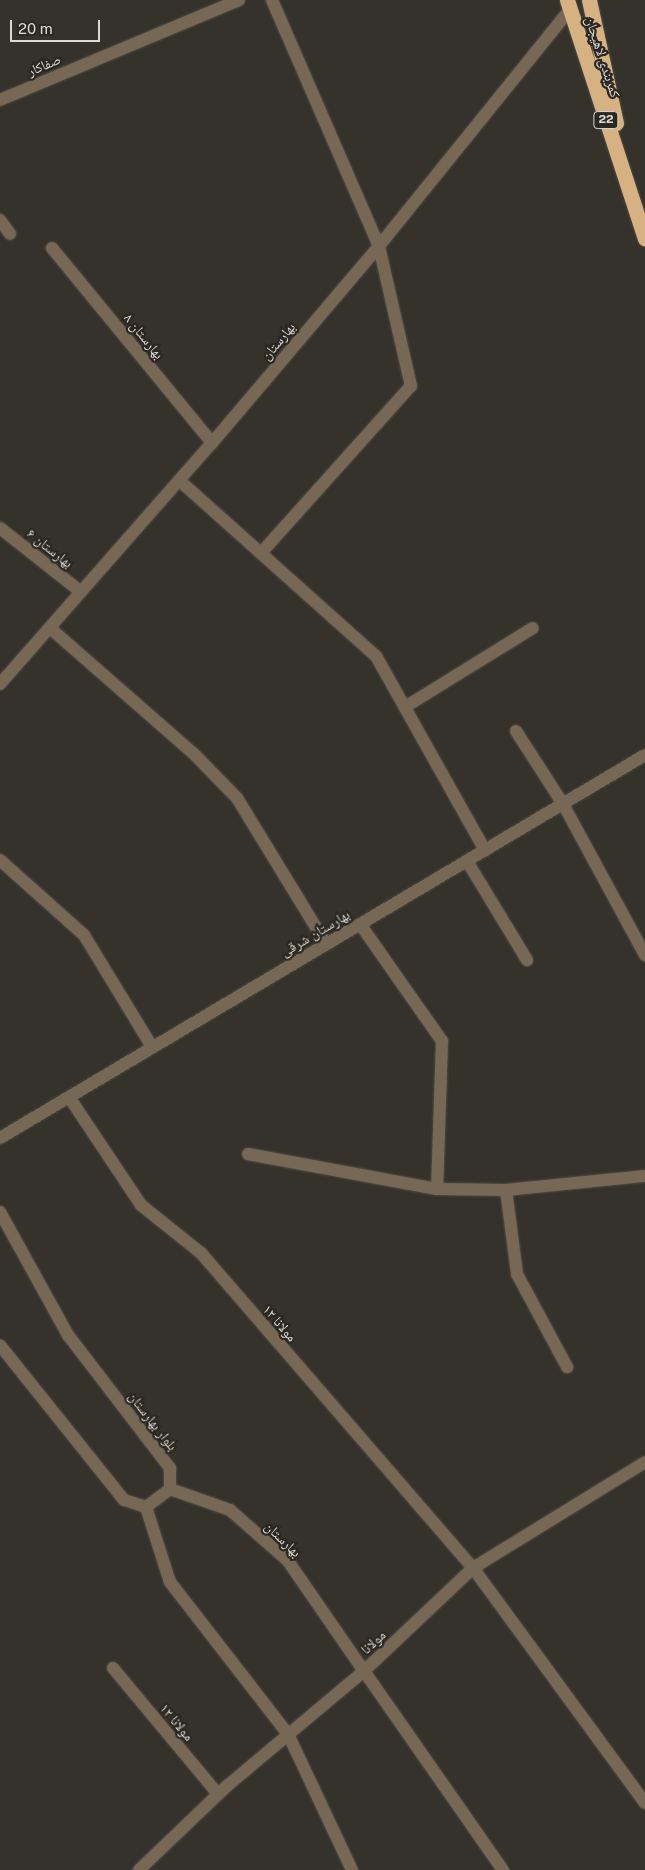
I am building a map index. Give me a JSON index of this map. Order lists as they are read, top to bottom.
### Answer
{
  "streets": {
    "highway": ["کمربندی لاهیجان", "22"],
    "street": [
      "صفاکار",
      "بهارستان ۸",
      "بهارستان",
      "بهارستان ۶",
      "بهارستان شرقی",
      "مولانا ۱۲",
      "بلوار بهارستان",
      "مولانا"
    ]
  },
  "crossings": [
    ["کمربندی لاهیجان", "بهارستان"],
    ["بهارستان ۸", "بهارستان"],
    ["بهارستان", "بهارستان ۶"],
    ["بهارستان", "بلوار بهارستان"],
    ["بهارستان", "مولانا"],
    ["بهارستان شرقی", "مولانا ۱۲"],
    ["مولانا ۱۲", "مولانا"]
  ],
  "scale_bar": "20 m"
}
